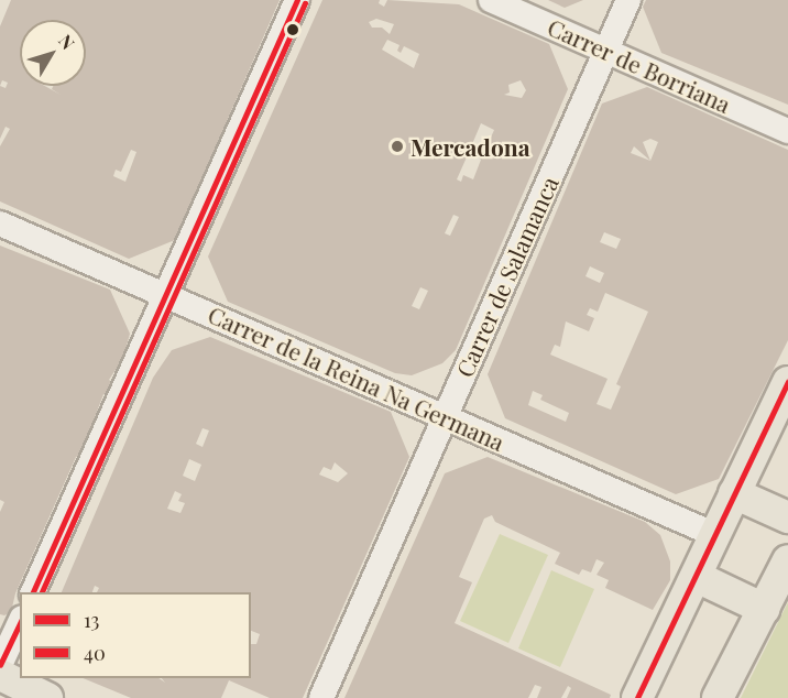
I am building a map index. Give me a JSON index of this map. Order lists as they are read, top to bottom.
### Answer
{
  "streets": {
    "street": ["Carrer de Borriana", "Carrer de Salamanca", "Carrer de la Reina Na Germana"]
  },
  "crossings": [
    ["Carrer de Borriana", "Carrer de Salamanca"],
    ["Carrer de Salamanca", "Carrer de la Reina Na Germana"]
  ],
  "places": ["Mercadona"],
  "lines": ["transit line 13", "transit line 40"],
  "legend": ["13", "40"],
  "north": "top right"
}
